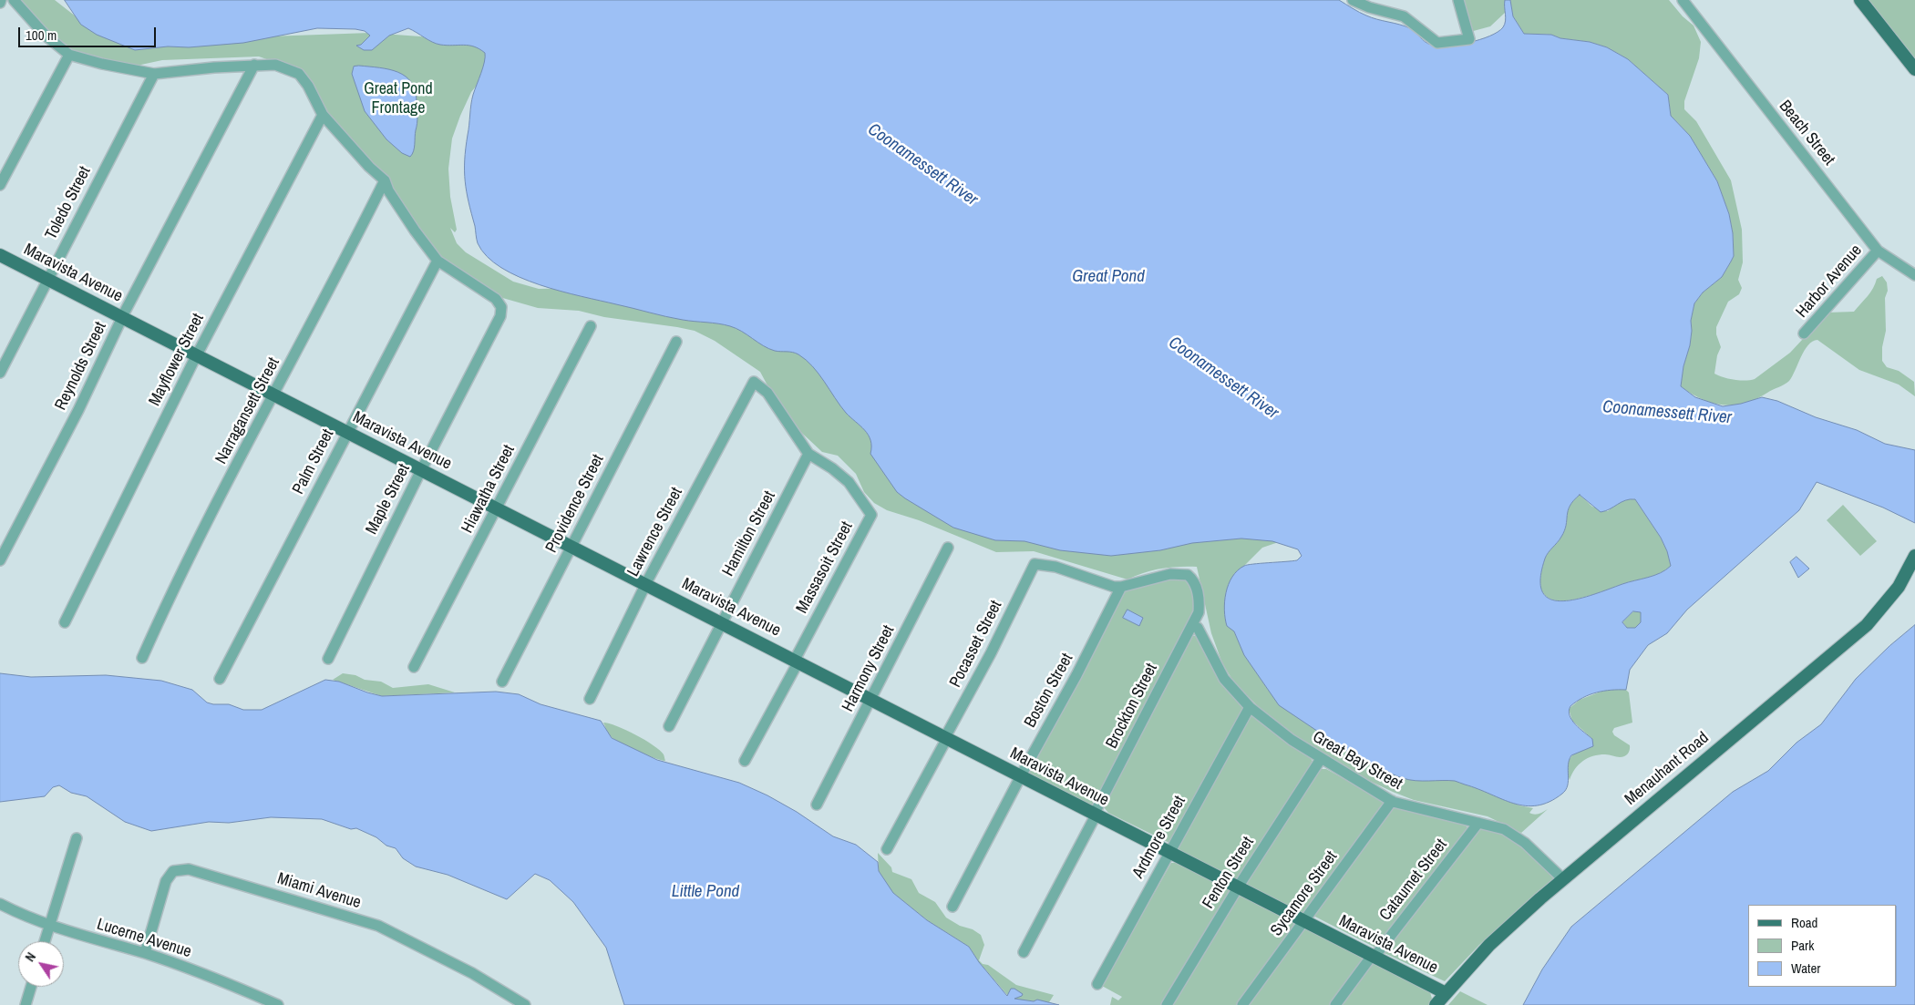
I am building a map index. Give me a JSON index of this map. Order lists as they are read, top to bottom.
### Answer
{
  "streets": {
    "main road": ["Maravista Avenue", "Menauhant Road"],
    "street": [
      "Beach Street",
      "Toledo Street",
      "Harbor Avenue",
      "Mayflower Street",
      "Reynolds Street",
      "Narragansett Street",
      "Palm Street",
      "Hiawatha Street",
      "Maple Street",
      "Providence Street",
      "Lawrence Street",
      "Hamilton Street",
      "Massasoit Street",
      "Pocasset Street",
      "Harmony Street",
      "Boston Street",
      "Brockton Street",
      "Great Bay Street",
      "Ardmore Street",
      "Fenton Street",
      "Cataumet Street",
      "Miami Avenue",
      "Sycamore Street",
      "Lucerne Avenue"
    ]
  },
  "crossings": [
    ["Beach Street", "Harbor Avenue"],
    ["Toledo Street", "Maravista Avenue"],
    ["Maravista Avenue", "Mayflower Street"],
    ["Maravista Avenue", "Reynolds Street"],
    ["Maravista Avenue", "Narragansett Street"],
    ["Maravista Avenue", "Palm Street"],
    ["Maravista Avenue", "Hiawatha Street"],
    ["Maravista Avenue", "Maple Street"],
    ["Maravista Avenue", "Providence Street"],
    ["Maravista Avenue", "Lawrence Street"],
    ["Maravista Avenue", "Hamilton Street"],
    ["Maravista Avenue", "Massasoit Street"],
    ["Maravista Avenue", "Pocasset Street"],
    ["Maravista Avenue", "Harmony Street"],
    ["Maravista Avenue", "Boston Street"],
    ["Maravista Avenue", "Brockton Street"],
    ["Maravista Avenue", "Menauhant Road"],
    ["Maravista Avenue", "Ardmore Street"],
    ["Maravista Avenue", "Fenton Street"],
    ["Maravista Avenue", "Cataumet Street"],
    ["Maravista Avenue", "Sycamore Street"],
    ["Palm Street", "Maple Street"],
    ["Lawrence Street", "Hamilton Street"],
    ["Lawrence Street", "Massasoit Street"],
    ["Hamilton Street", "Massasoit Street"],
    ["Pocasset Street", "Boston Street"],
    ["Pocasset Street", "Brockton Street"],
    ["Boston Street", "Brockton Street"],
    ["Great Bay Street", "Menauhant Road"],
    ["Great Bay Street", "Ardmore Street"],
    ["Great Bay Street", "Fenton Street"],
    ["Great Bay Street", "Cataumet Street"],
    ["Great Bay Street", "Sycamore Street"],
    ["Miami Avenue", "Lucerne Avenue"]
  ],
  "water": ["Coonamessett River", "Great Pond", "Little Pond"],
  "parks": ["Great Pond Frontage"],
  "legend": ["Road", "Park", "Water"],
  "scale_bar": "100 m",
  "north": "top left"
}
